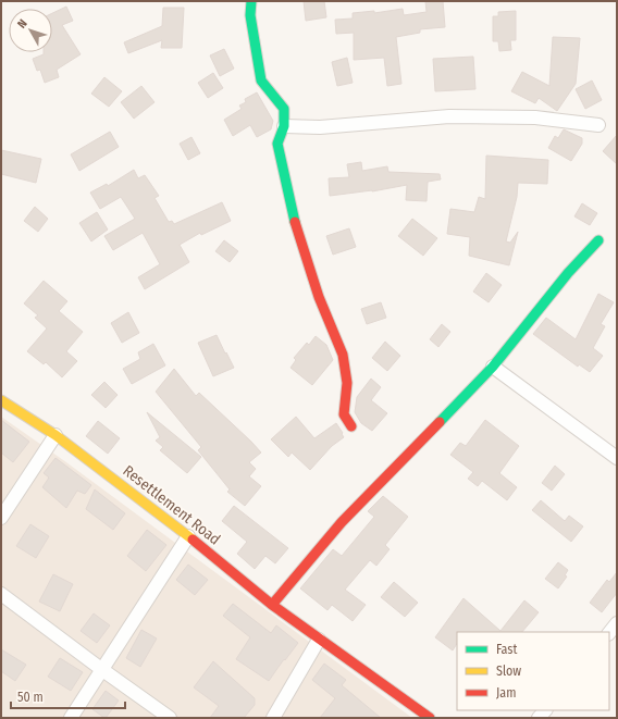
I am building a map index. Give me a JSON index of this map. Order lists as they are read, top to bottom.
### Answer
{
  "streets": {
    "street": ["Resettlement Road"]
  },
  "legend": ["Fast", "Slow", "Jam"],
  "scale_bar": "50 m",
  "north": "top left"
}
